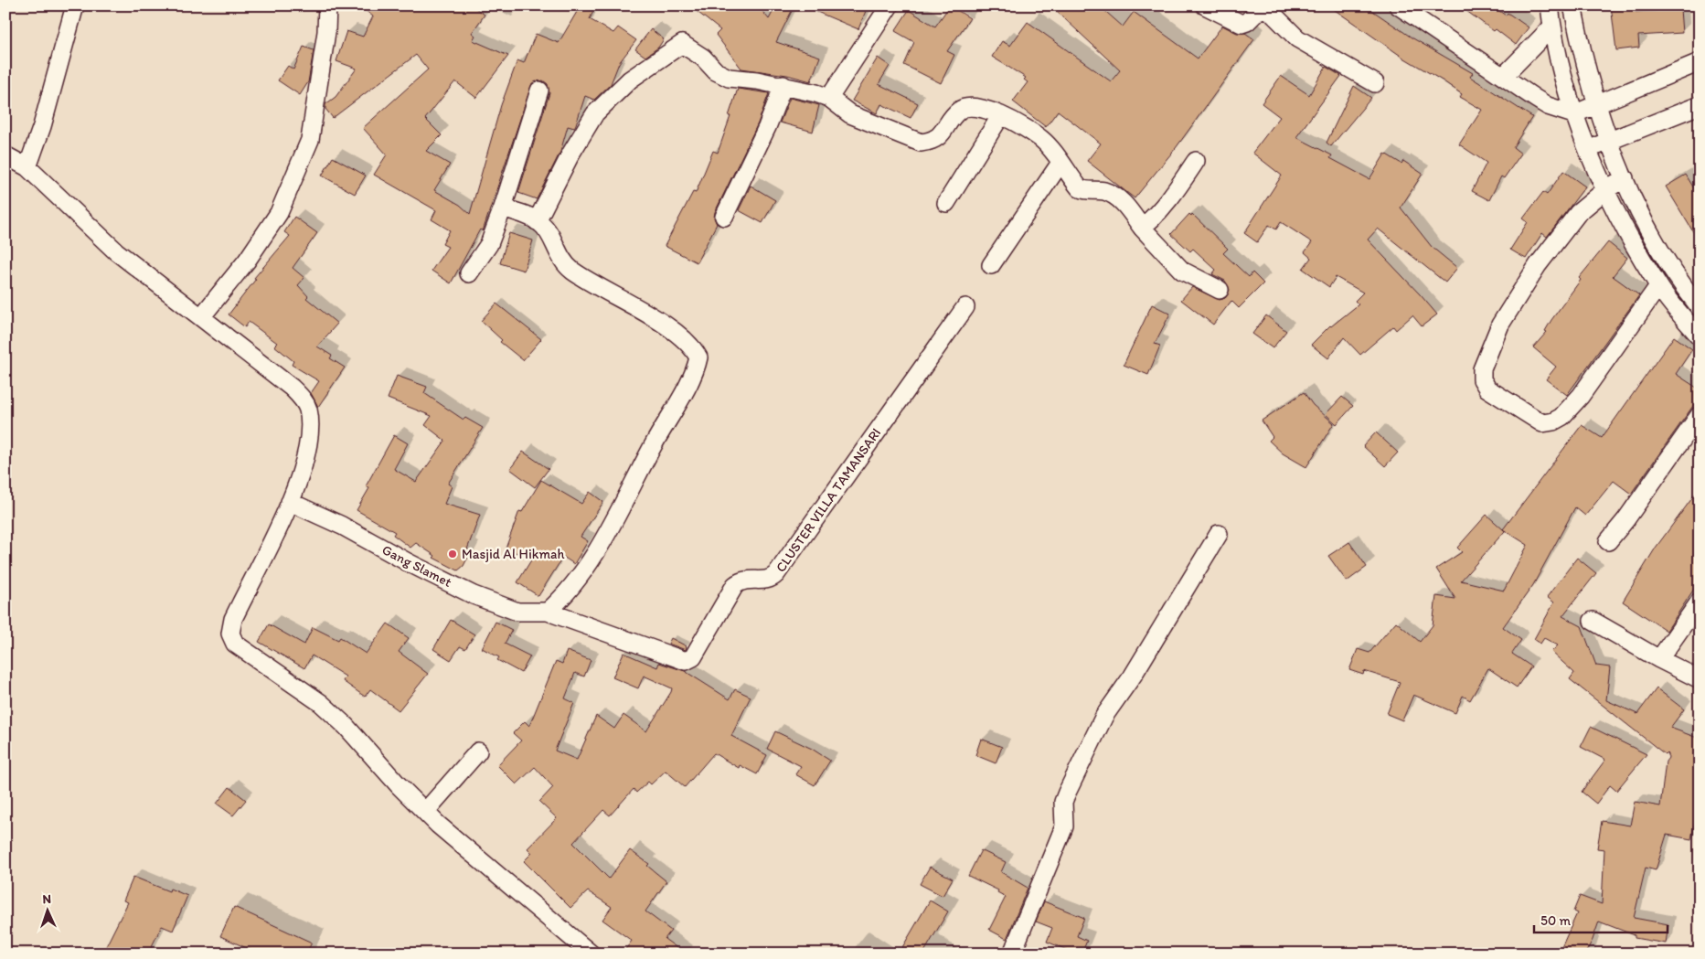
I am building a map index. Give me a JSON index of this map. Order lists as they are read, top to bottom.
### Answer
{
  "streets": {
    "street": ["CLUSTER VILLA TAMANSARI", "Gang Slamet"]
  },
  "crossings": [
    ["CLUSTER VILLA TAMANSARI", "Gang Slamet"]
  ],
  "places": ["Masjid Al Hikmah"],
  "scale_bar": "50 m",
  "north": "top"
}
